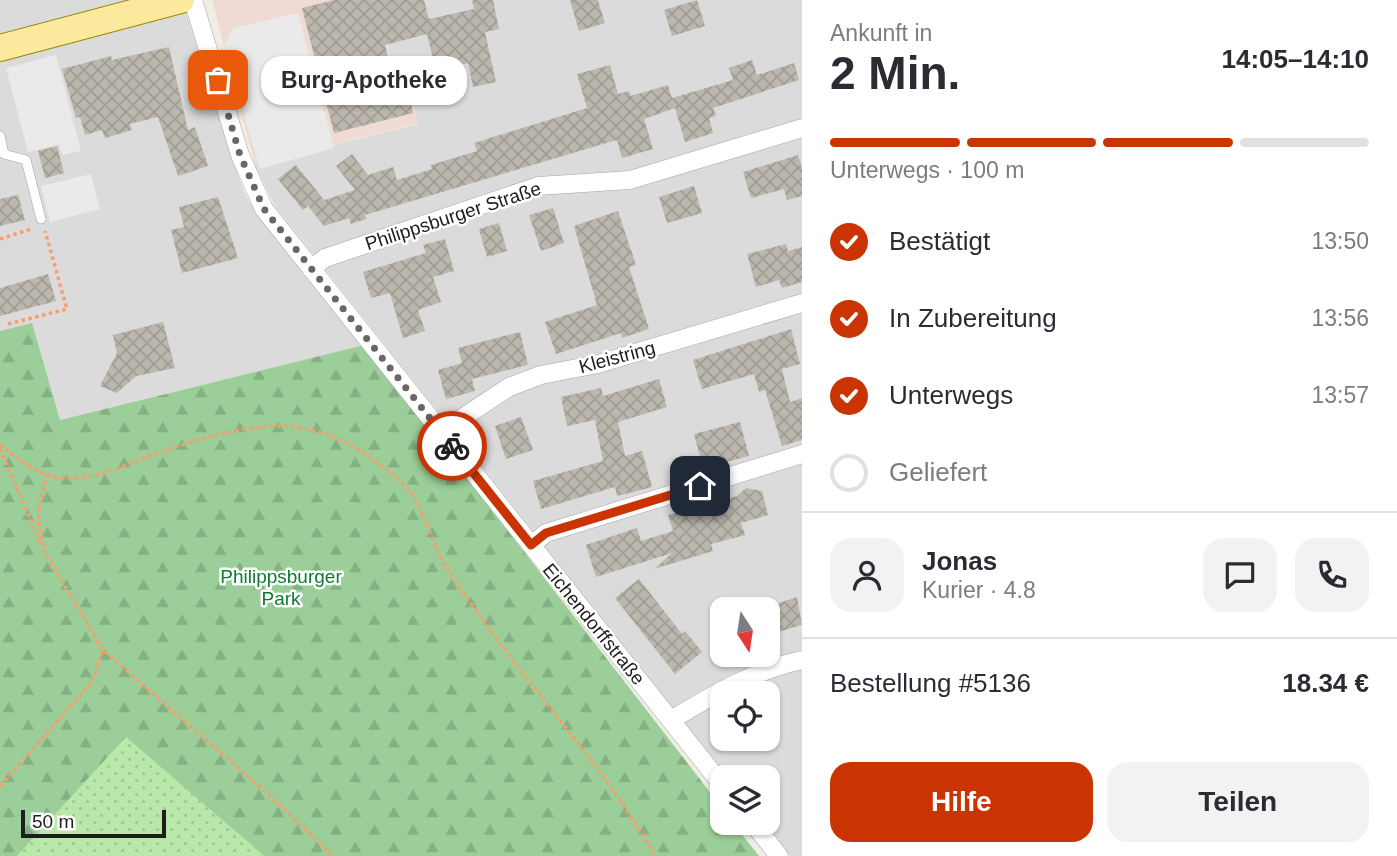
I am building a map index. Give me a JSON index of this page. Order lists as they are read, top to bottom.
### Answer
{
  "streets": {
    "street": ["Philippsburger Straße", "Kleistring", "Eichendorffstraße"]
  },
  "crossings": [
    ["Philippsburger Straße", "Eichendorffstraße"],
    ["Kleistring", "Eichendorffstraße"]
  ],
  "parks": ["Philippsburger Park"],
  "places": ["Burg-Apotheke"],
  "scale_bar": "50 m",
  "north": "bottom",
  "page": {
    "heading": ["2 Min.", "Ankunft in", "14:05–14:10"],
    "panel": [
      "Jonas",
      "Kurier · 4.8",
      "Bestellung #5136",
      "18.34 €"
    ],
    "bubble": "Burg-Apotheke",
    "bar": "Unterwegs · 100 m",
    "list": [
      ["Bestätigt", "13:50"],
      ["In Zubereitung", "13:56"],
      ["Unterwegs", "13:57"],
      "Geliefert"
    ],
    "buttons": ["Hilfe", "Teilen"],
    "scale": "50 m"
  }
}
